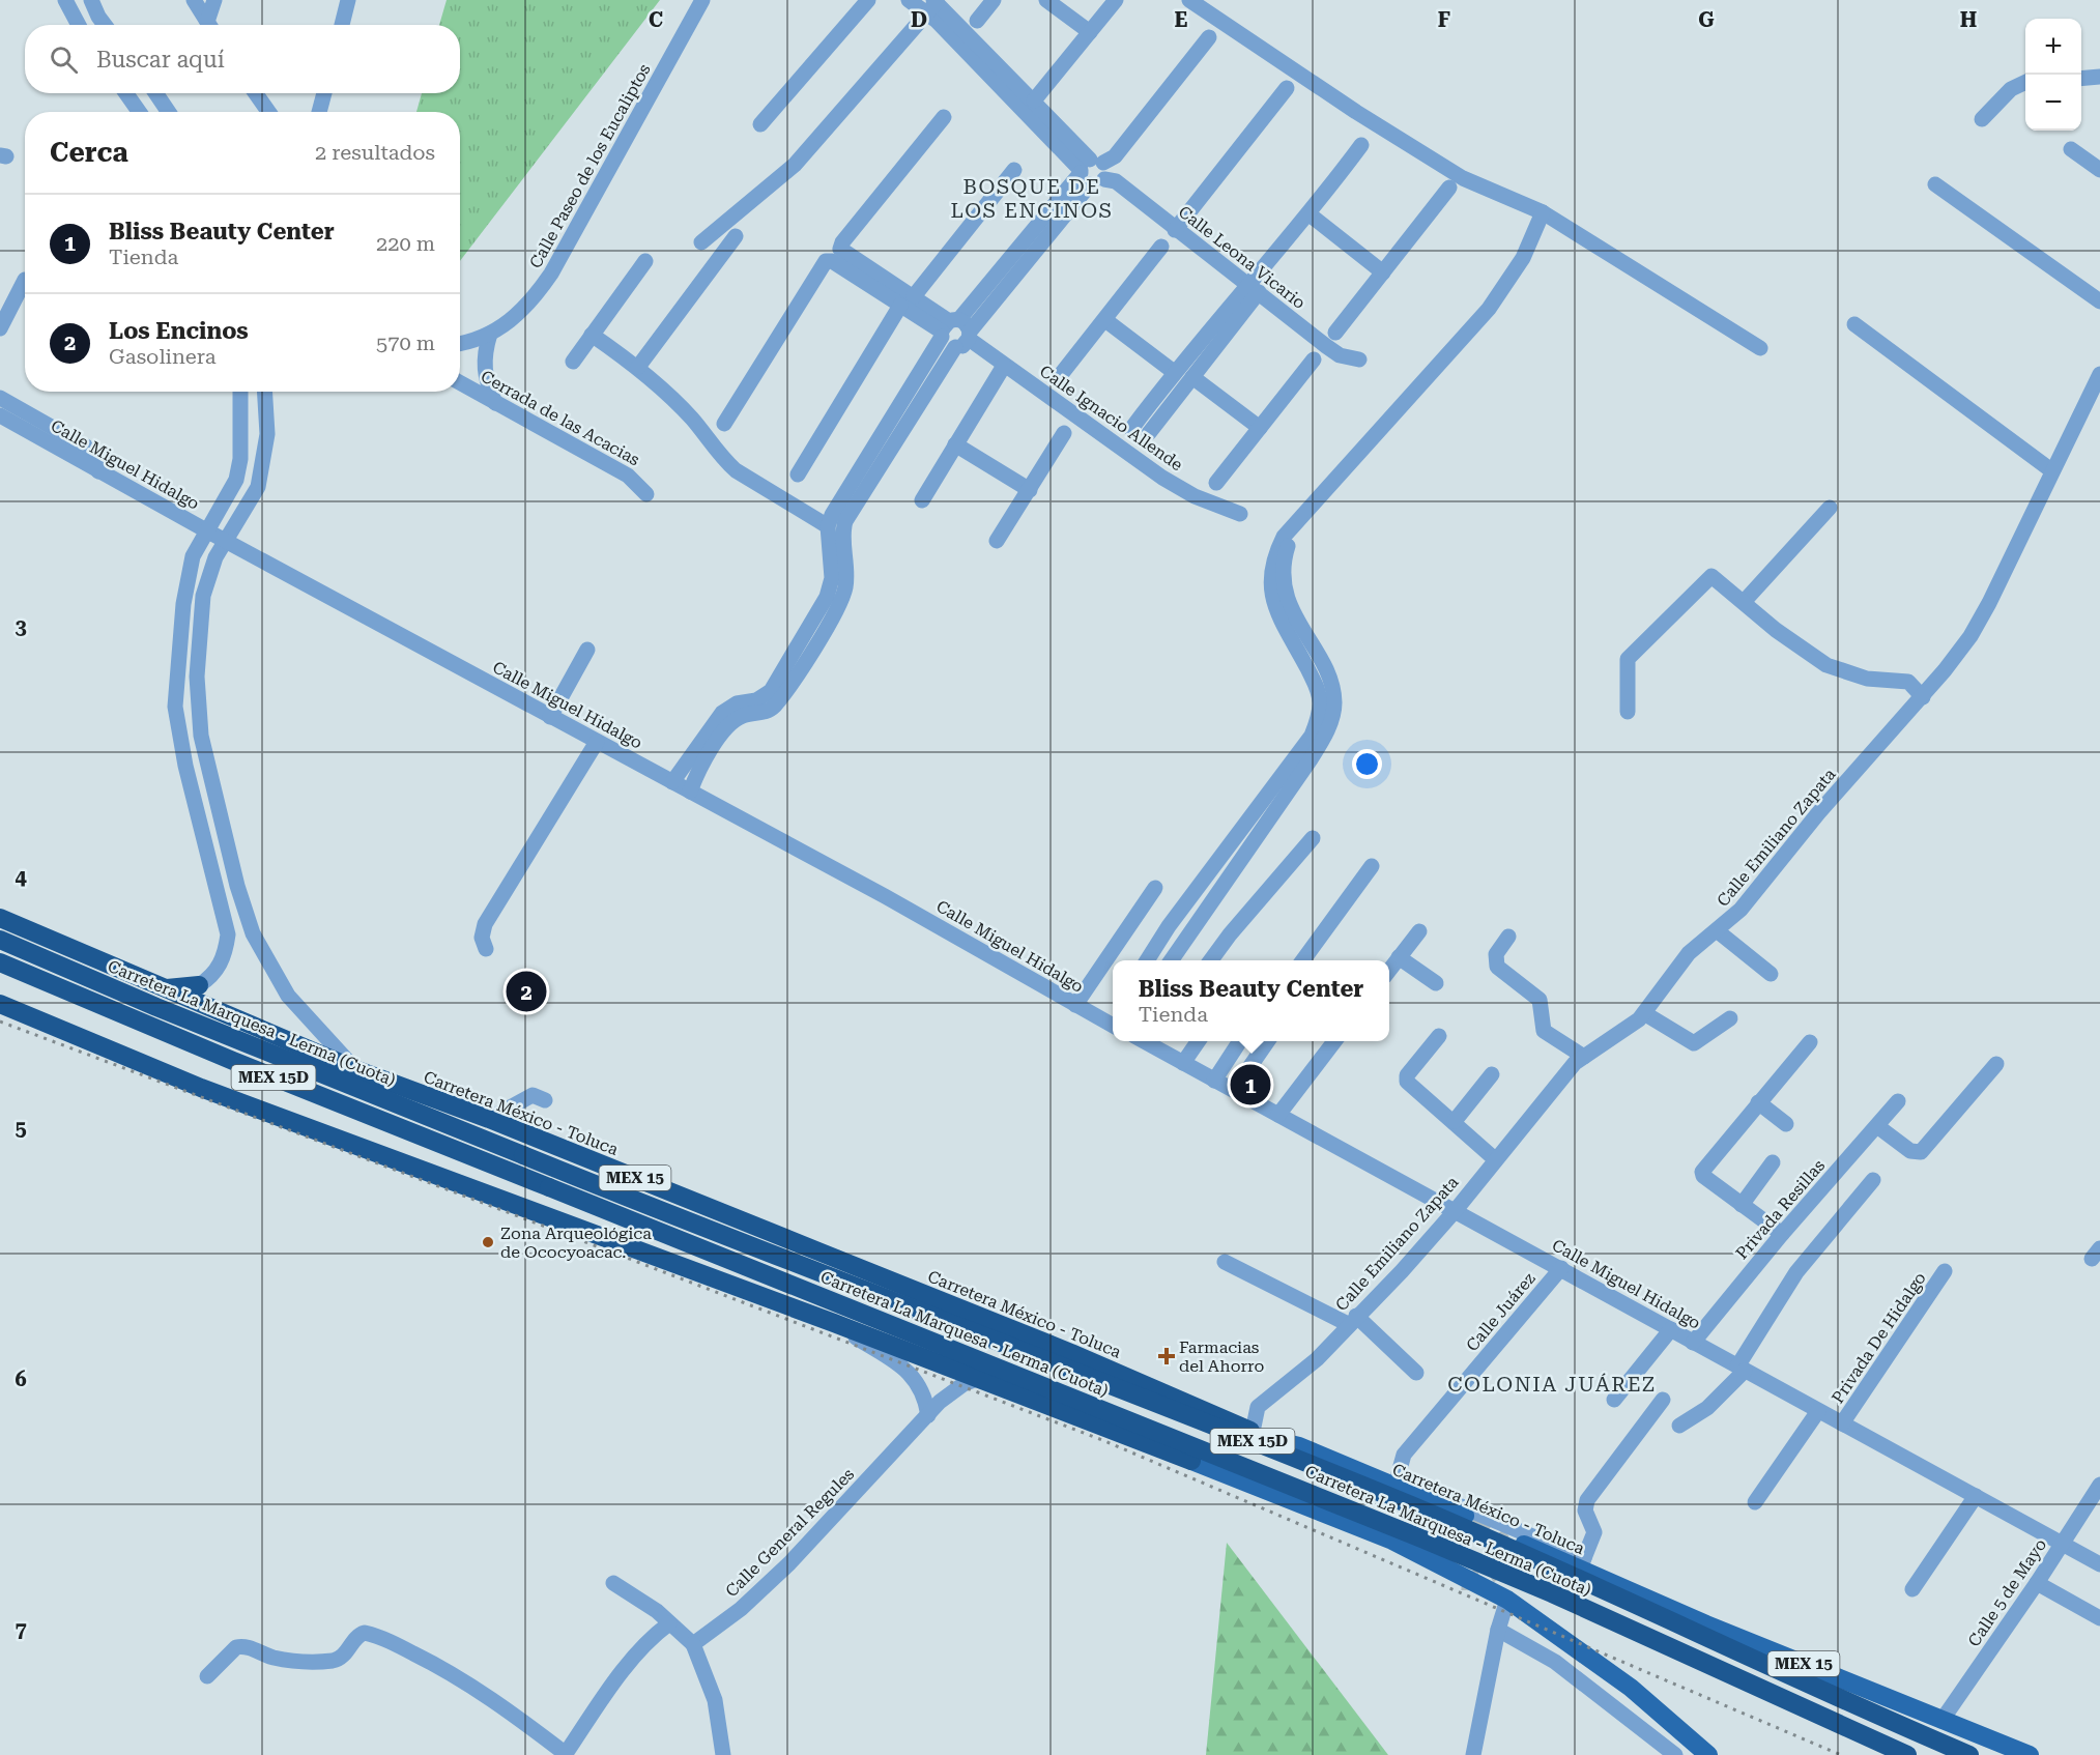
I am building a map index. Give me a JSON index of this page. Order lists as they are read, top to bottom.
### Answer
{
  "streets": {
    "highway": [
      "Carretera La Marquesa - Lerma (Cuota)",
      "MEX 15D",
      "Carretera México - Toluca",
      "MEX 15"
    ],
    "street": [
      "Calle Paseo de los Eucaliptos",
      "Calle Leona Vicario",
      "Cerrada de las Acacias",
      "Calle Ignacio Allende",
      "Calle Miguel Hidalgo",
      "Calle Emiliano Zapata",
      "Privada Resillas",
      "Calle Juárez",
      "Privada De Hidalgo",
      "Calle General Regules",
      "Calle 5 de Mayo"
    ]
  },
  "crossings": [
    ["Calle Miguel Hidalgo", "Calle Emiliano Zapata"],
    ["Calle Miguel Hidalgo", "Privada Resillas"],
    ["Calle Miguel Hidalgo", "Calle Juárez"],
    ["Calle Miguel Hidalgo", "Privada De Hidalgo"],
    ["Calle Miguel Hidalgo", "Calle 5 de Mayo"],
    ["Calle Emiliano Zapata", "Carretera México - Toluca"],
    ["Carretera México - Toluca", "Calle Juárez"],
    ["Carretera México - Toluca", "Calle 5 de Mayo"]
  ],
  "districts": ["BOSQUE DE LOS ENCINOS", "COLONIA JUÁREZ"],
  "places": {
    "other": ["Zona Arqueológica de Ococyoacac."],
    "health": ["Farmacias del Ahorro"]
  },
  "page": {
    "map_buttons": ["+", "−"],
    "search": "Buscar aquí",
    "heading": ["Cerca", "2 resultados"],
    "list": [
      {
        "mark": "1",
        "name": "Bliss Beauty Center",
        "note": "Tienda",
        "value": "220 m"
      },
      {
        "mark": "2",
        "name": "Los Encinos",
        "note": "Gasolinera",
        "value": "570 m"
      }
    ],
    "popup": ["Bliss Beauty Center", "Tienda"],
    "pins": ["2", "1"]
  },
  "grid": {
    "columns": [
      "C",
      "D",
      "E",
      "F",
      "G",
      "H"
    ],
    "rows": [
      "3",
      "4",
      "5",
      "6",
      "7"
    ]
  }
}
